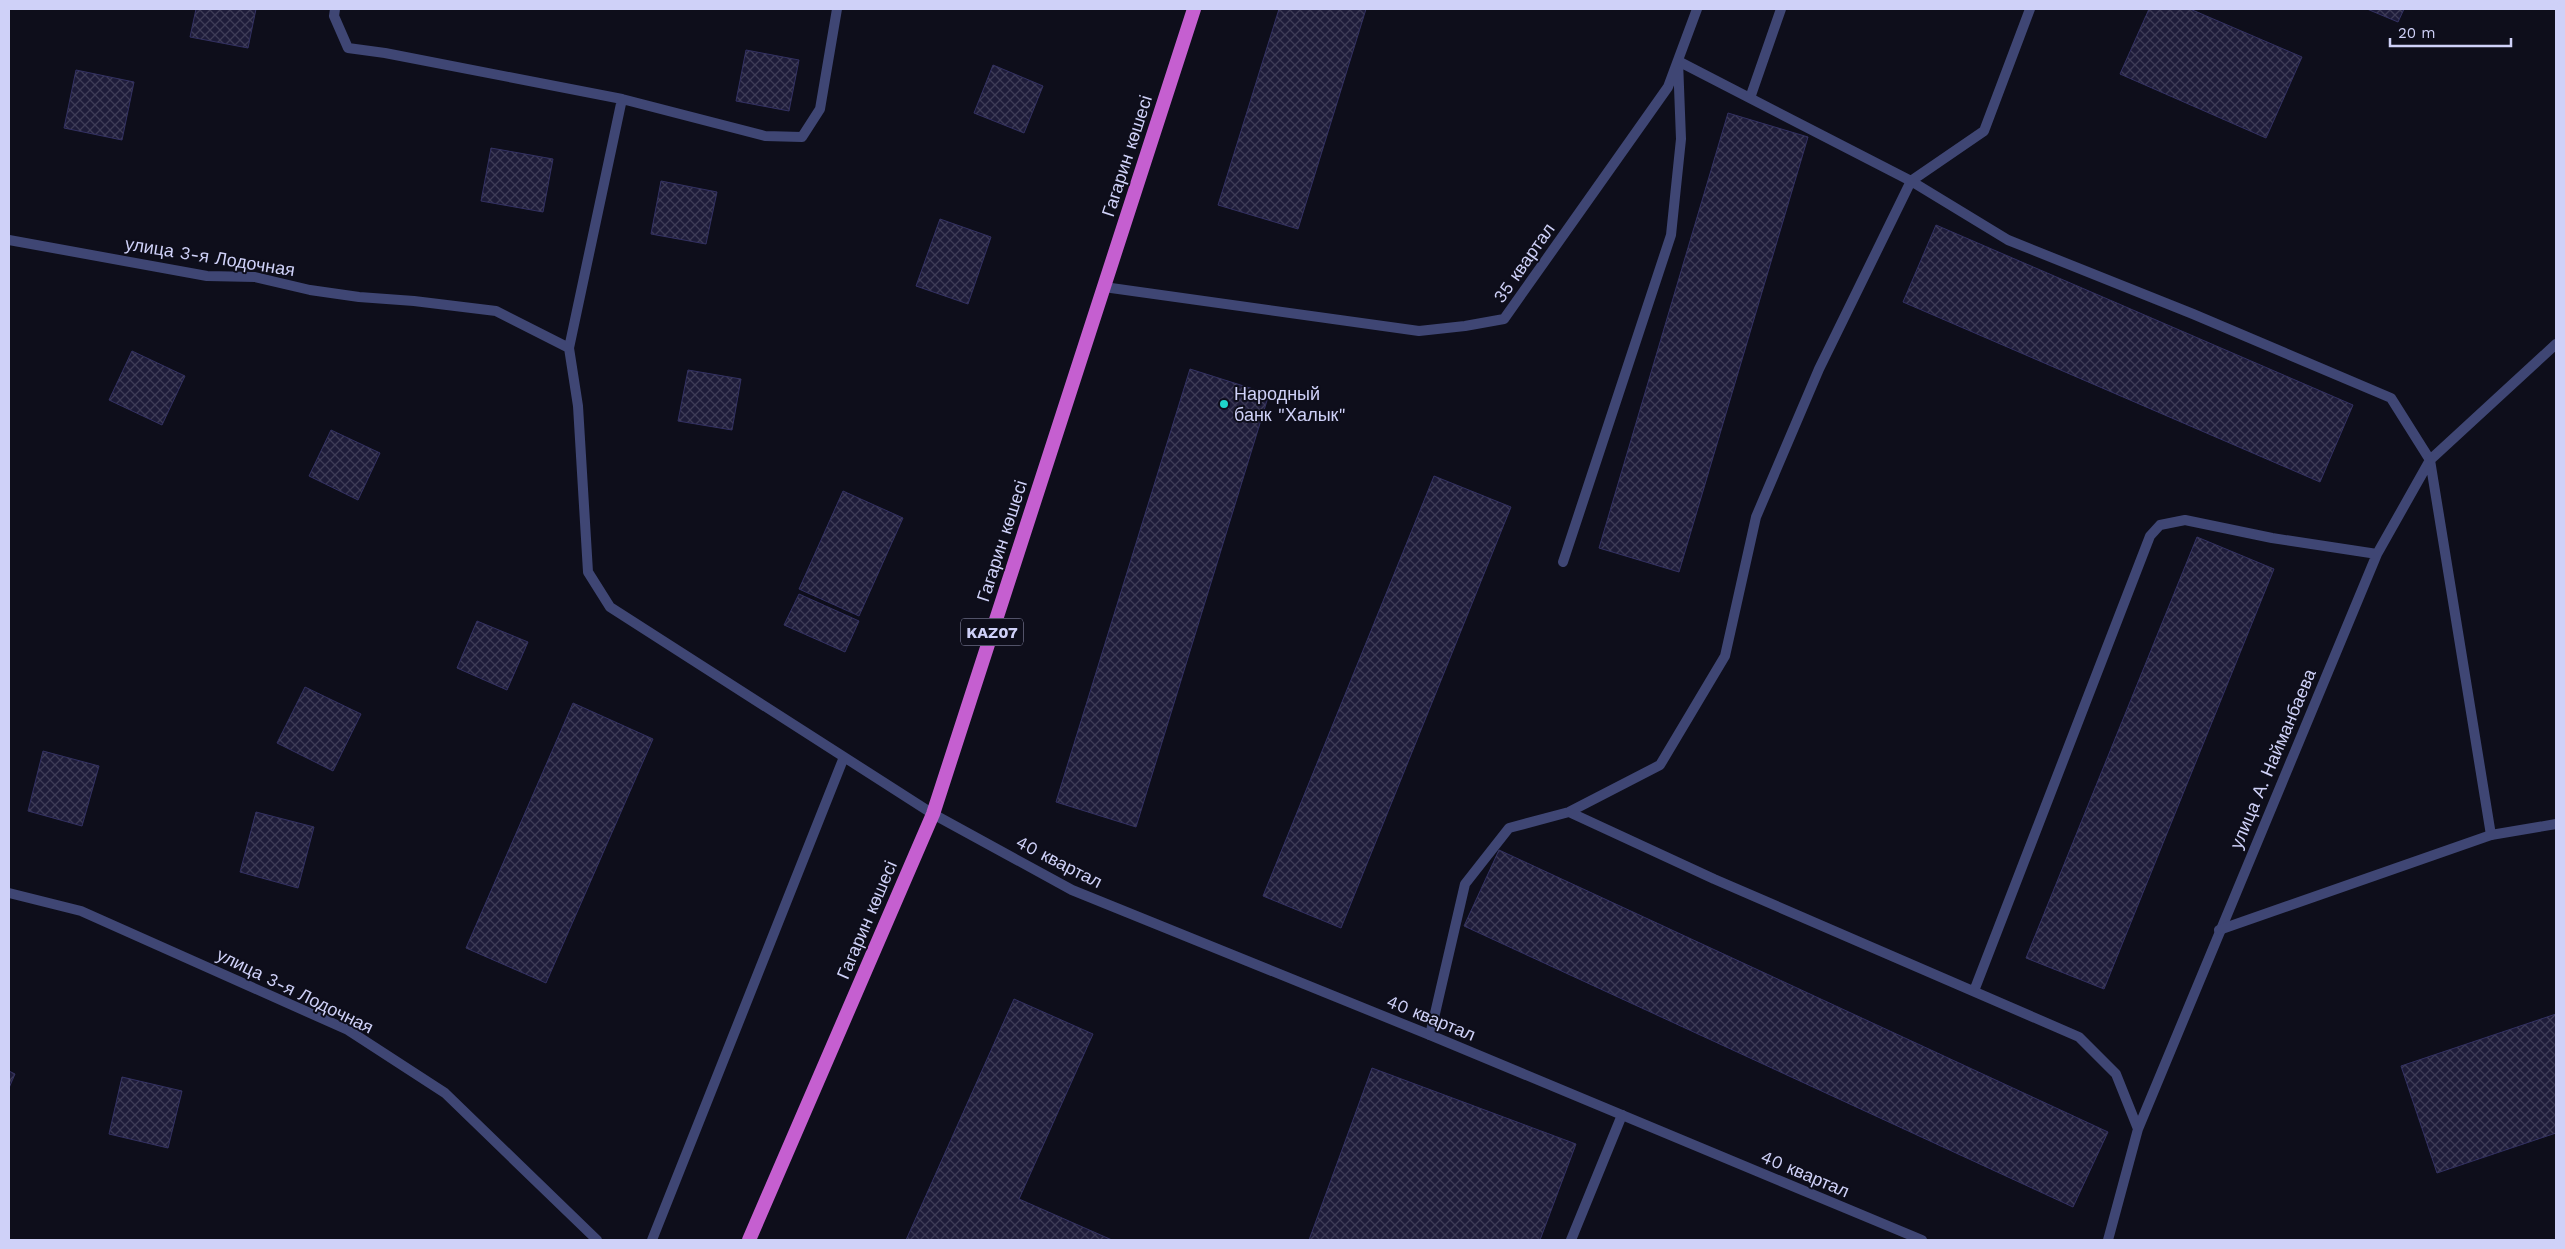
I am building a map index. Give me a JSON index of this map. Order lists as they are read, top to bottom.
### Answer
{
  "streets": {
    "highway": ["Гагарин көшесі", "KAZ07"],
    "street": [
      "улица 3-я Лодочная",
      "35 квартал",
      "улица А. Найманбаева",
      "40 квартал"
    ]
  },
  "crossings": [
    ["Гагарин көшесі", "35 квартал"],
    ["Гагарин көшесі", "40 квартал"],
    ["улица 3-я Лодочная", "40 квартал"]
  ],
  "places": ["Народный банк \"Халык\""],
  "scale_bar": "20 m"
}
